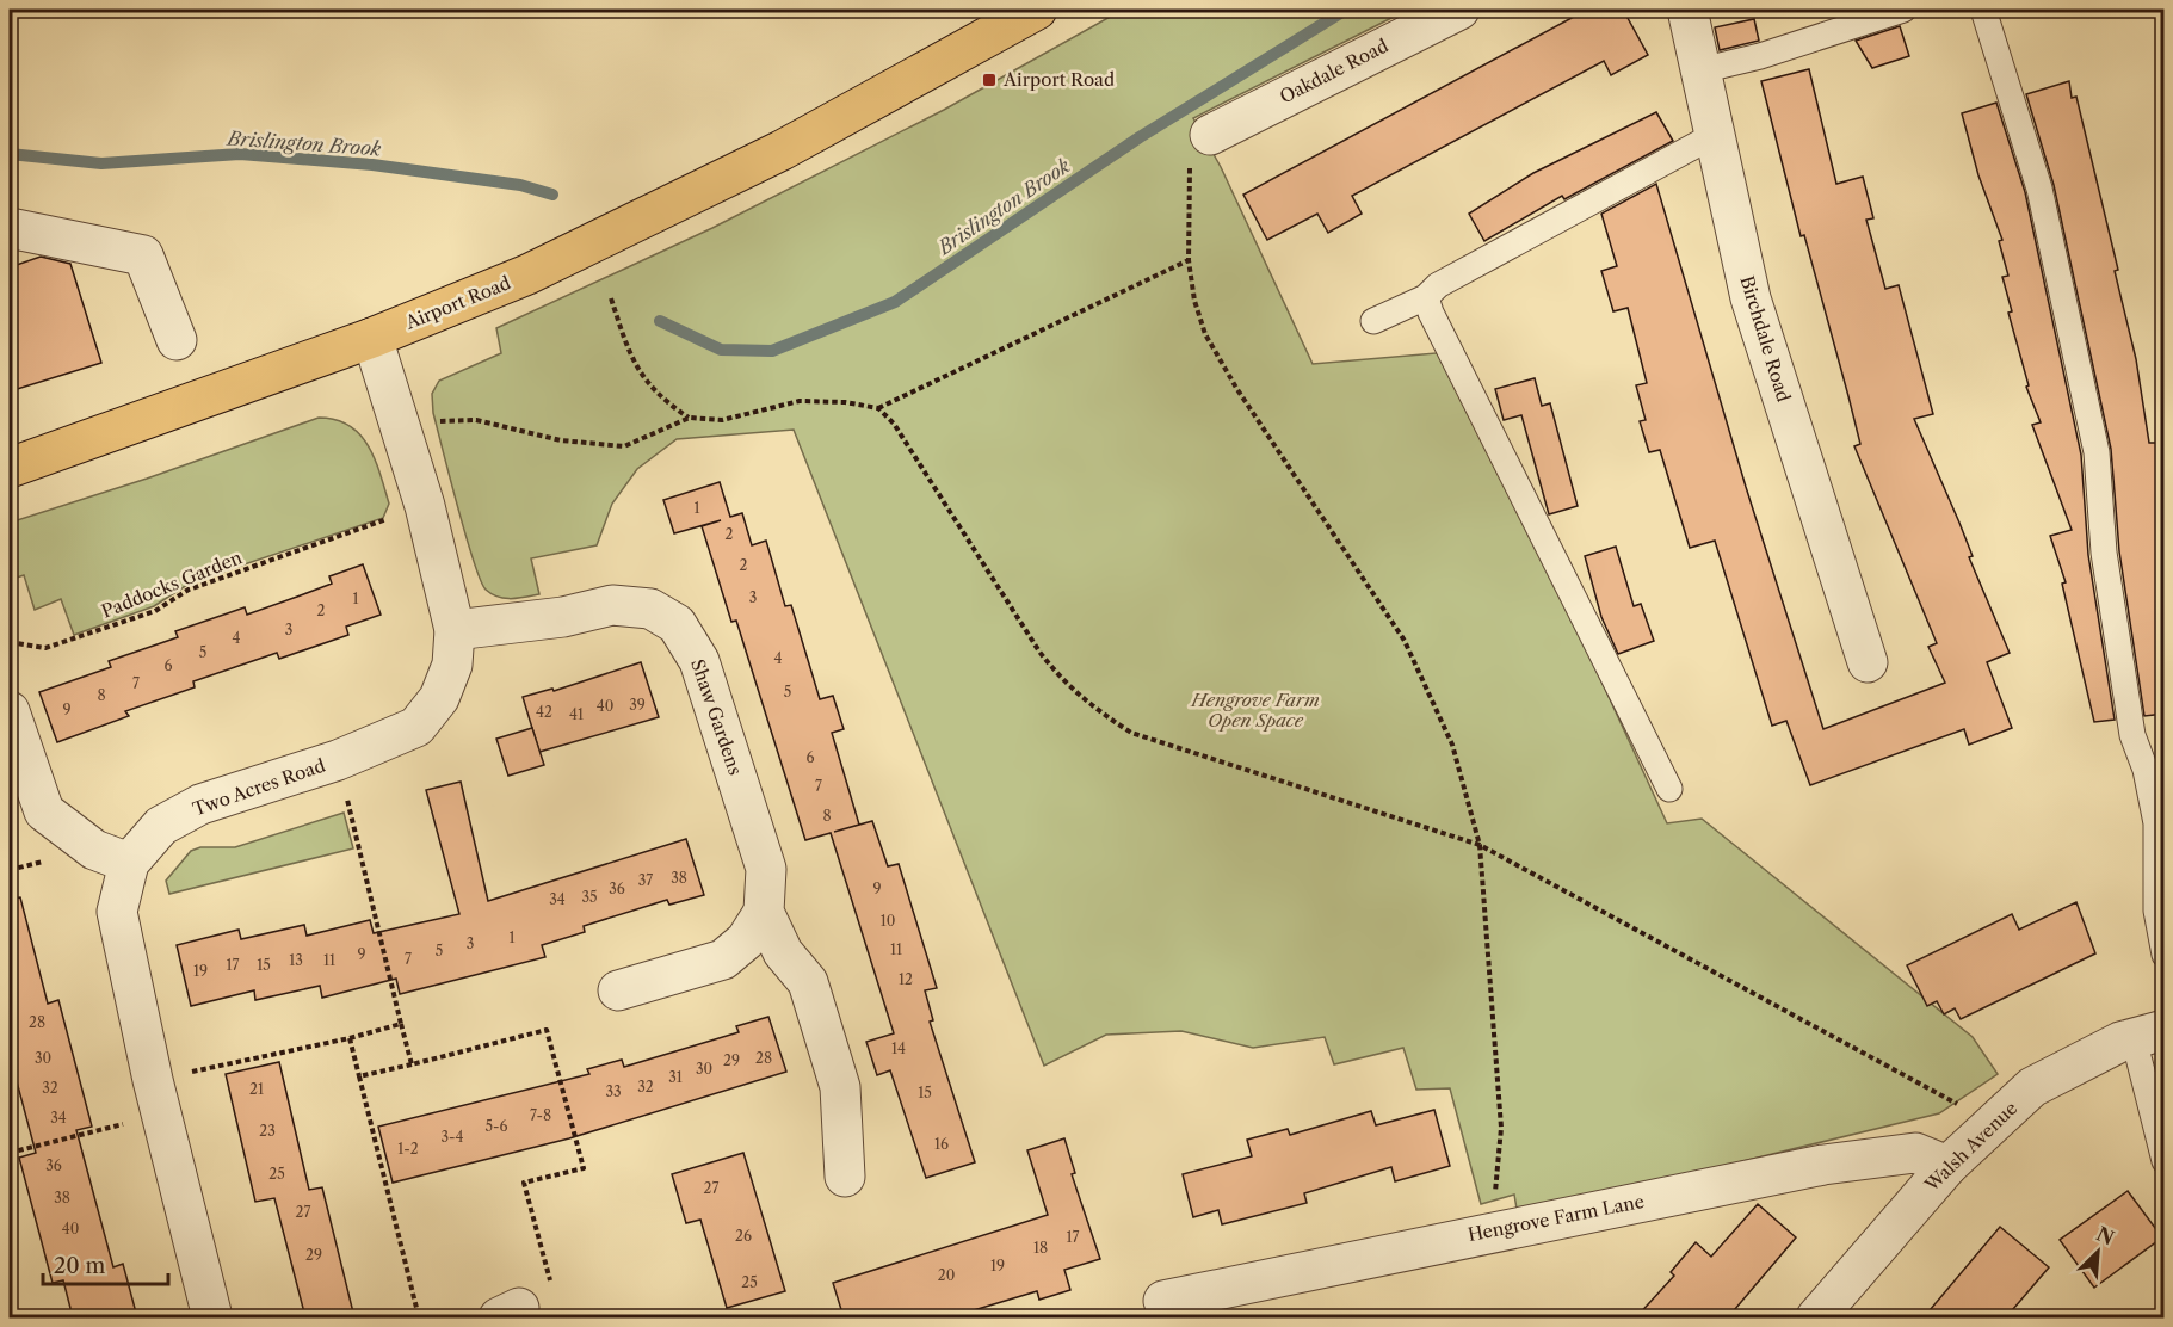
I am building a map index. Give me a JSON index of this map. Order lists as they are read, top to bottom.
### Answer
{
  "streets": {
    "highway": ["Airport Road"],
    "street": [
      "Oakdale Road",
      "Birchdale Road",
      "Shaw Gardens",
      "Two Acres Road",
      "Walsh Avenue",
      "Hengrove Farm Lane"
    ],
    "path": ["Paddocks Garden"]
  },
  "crossings": [
    ["Airport Road", "Two Acres Road"],
    ["Paddocks Garden", "Two Acres Road"],
    ["Shaw Gardens", "Two Acres Road"],
    ["Walsh Avenue", "Hengrove Farm Lane"]
  ],
  "water": ["Brislington Brook"],
  "parks": ["Hengrove Farm Open Space"],
  "places": {
    "transit": ["Airport Road"]
  },
  "house_numbers": [
    "1",
    "2",
    "2",
    "3",
    "1",
    "2",
    "3",
    "4",
    "5",
    "4",
    "6",
    "7",
    "5",
    "8",
    "39",
    "40",
    "9",
    "42",
    "41",
    "6",
    "7",
    "8",
    "38",
    "37",
    "36",
    "9",
    "35",
    "34",
    "10",
    "1",
    "3",
    "11",
    "5",
    "9",
    "7",
    "13",
    "11",
    "17",
    "15",
    "19",
    "12",
    "28",
    "14",
    "30",
    "28",
    "29",
    "30",
    "31",
    "32",
    "32",
    "21",
    "33",
    "15",
    "7-8",
    "34",
    "5-6",
    "23",
    "3-4",
    "16",
    "1-2",
    "36",
    "25",
    "27",
    "38",
    "27",
    "40",
    "26",
    "17",
    "18",
    "29",
    "19",
    "20",
    "25"
  ],
  "scale_bar": "20 m",
  "north": "top right"
}
